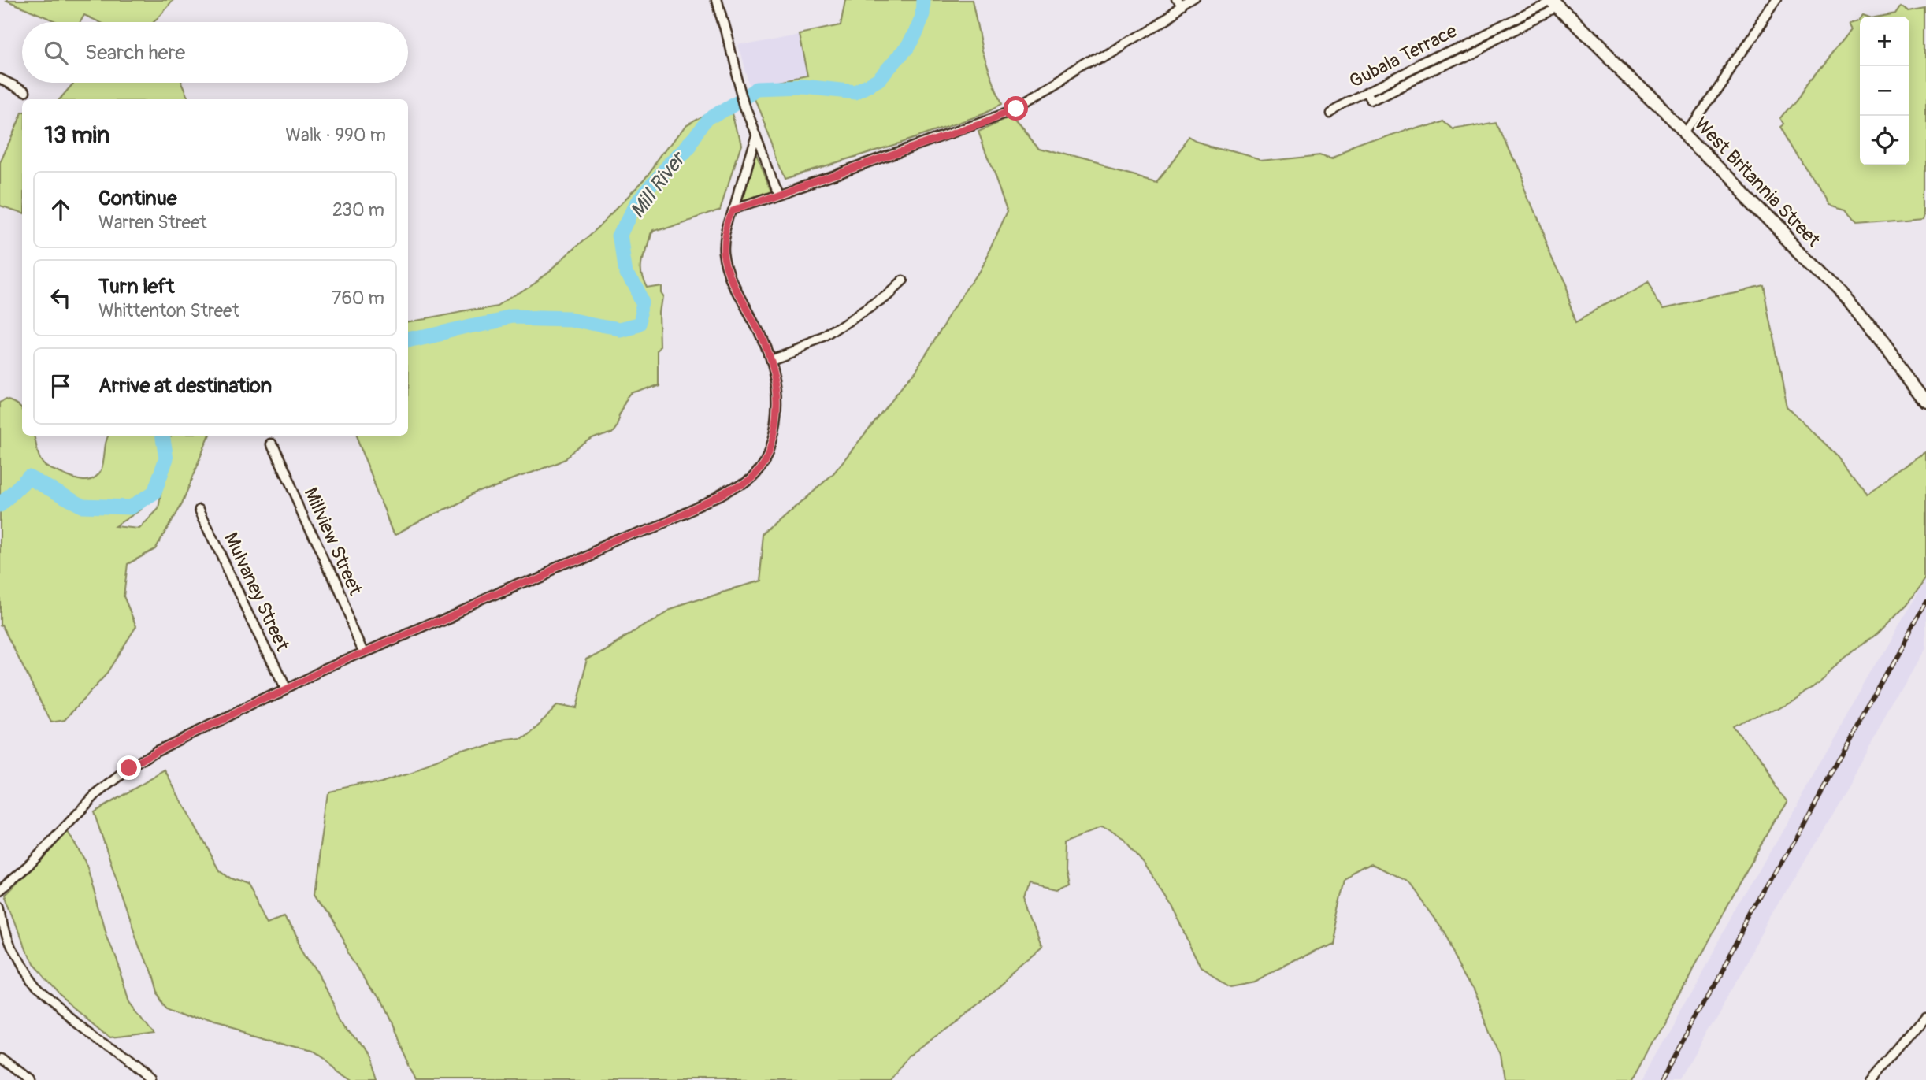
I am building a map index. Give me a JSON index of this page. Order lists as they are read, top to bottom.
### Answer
{
  "streets": {
    "street": [
      "Gubala Terrace",
      "West Britannia Street",
      "Millview Street",
      "Mulvaney Street"
    ]
  },
  "crossings": [
    ["Gubala Terrace", "West Britannia Street"]
  ],
  "water": ["Mill River"],
  "page": {
    "map_buttons": ["+", "−"],
    "search": "Search here",
    "heading": ["13 min", "Walk · 990 m"],
    "list": [
      ["Continue", "Warren Street", "230 m"],
      ["Turn left", "Whittenton Street", "760 m"],
      "Arrive at destination"
    ]
  }
}
